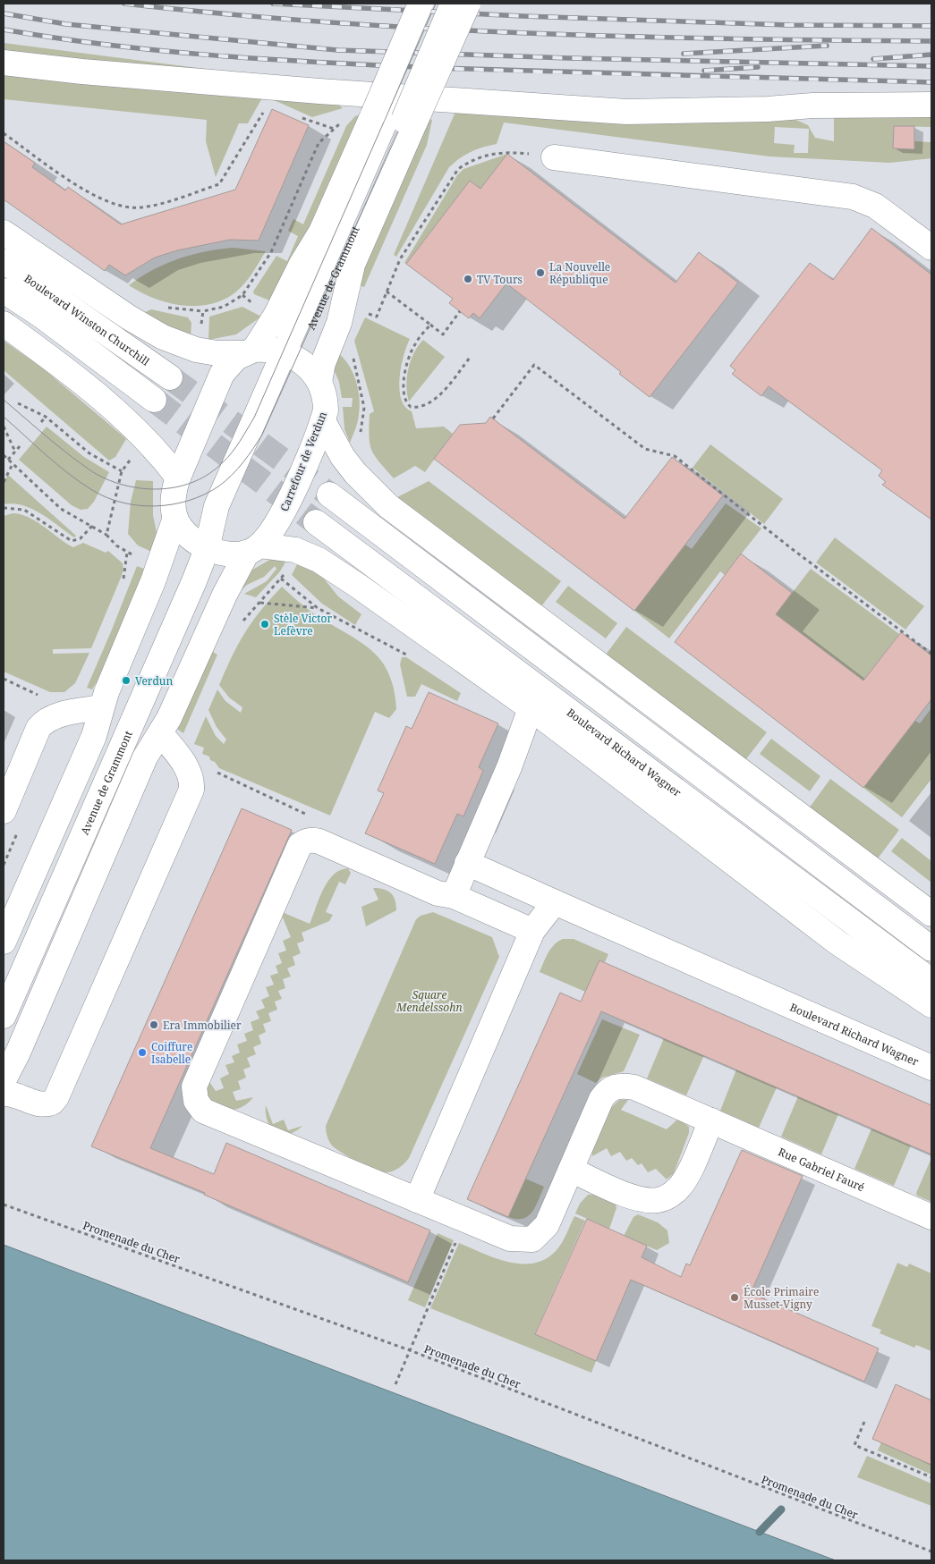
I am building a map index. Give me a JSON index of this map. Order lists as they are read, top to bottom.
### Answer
{
  "streets": {
    "main road": [
      "Avenue de Grammont",
      "Boulevard Winston Churchill",
      "Carrefour de Verdun",
      "Boulevard Richard Wagner",
      "Rue Gabriel Fauré"
    ],
    "path": ["Promenade du Cher"]
  },
  "crossings": [
    ["Avenue de Grammont", "Carrefour de Verdun"]
  ],
  "parks": ["Square Mendelssohn"],
  "places": [
    "La Nouvelle République",
    "TV Tours",
    "Stèle Victor Lefèvre",
    "Verdun",
    "Era Immobilier",
    "Coiffure Isabelle",
    "École Primaire Musset-Vigny"
  ]
}
